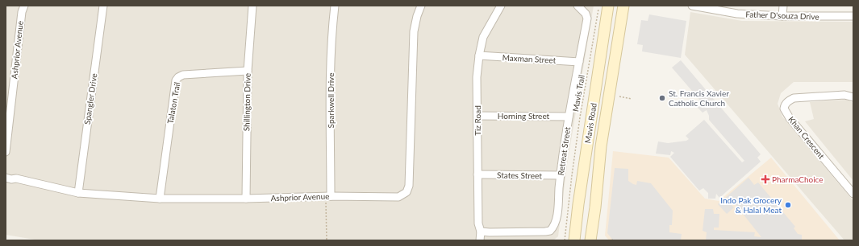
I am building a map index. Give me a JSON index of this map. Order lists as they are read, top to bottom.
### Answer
{
  "streets": {
    "main road": ["Mavis Road"],
    "street": [
      "Father D'souza Drive",
      "Ashprior Avenue",
      "Maxman Street",
      "Spangler Drive",
      "Sparkwell Drive",
      "Shillington Drive",
      "Talaton Trail",
      "Horning Street",
      "Tiz Road",
      "Khan Crescent",
      "Retreat Street",
      "States Street"
    ],
    "path": ["Mavis Trail"]
  },
  "crossings": [
    ["Ashprior Avenue", "Spangler Drive"],
    ["Ashprior Avenue", "Sparkwell Drive"],
    ["Ashprior Avenue", "Shillington Drive"],
    ["Ashprior Avenue", "Talaton Trail"],
    ["Maxman Street", "Tiz Road"],
    ["Maxman Street", "Retreat Street"],
    ["Shillington Drive", "Talaton Trail"],
    ["Horning Street", "Tiz Road"],
    ["Horning Street", "Retreat Street"],
    ["Tiz Road", "Retreat Street"],
    ["Tiz Road", "States Street"],
    ["Retreat Street", "States Street"]
  ],
  "places": {
    "other": ["St. Francis Xavier Catholic Church", "Indo Pak Grocery & Halal Meat"],
    "health": ["PharmaChoice"]
  }
}
